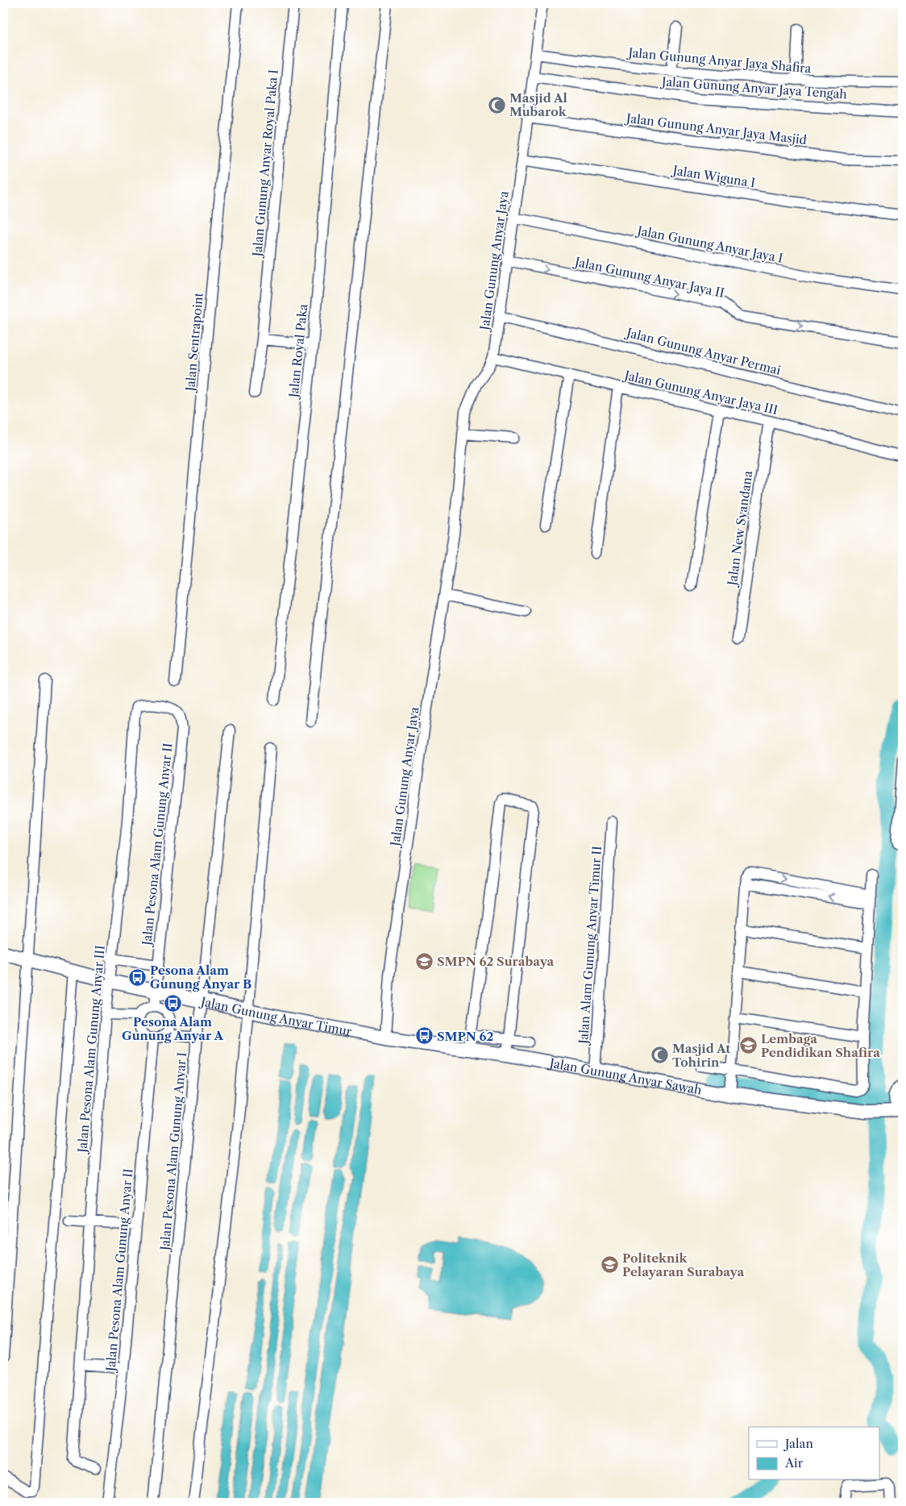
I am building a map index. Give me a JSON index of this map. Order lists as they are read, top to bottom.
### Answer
{
  "streets": {
    "street": [
      "Jalan Gunung Anyar Jaya Shafira",
      "Jalan Gunung Anyar Jaya Tengah",
      "Jalan Gunung Anyar Jaya Masjid",
      "Jalan Gunung Anyar Royal Paka I",
      "Jalan Wiguna I",
      "Jalan Gunung Anyar Jaya I",
      "Jalan Gunung Anyar Jaya",
      "Jalan Gunung Anyar Jaya II",
      "Jalan Sentrapoint",
      "Jalan Royal Paka",
      "Jalan Gunung Anyar Permai",
      "Jalan Gunung Anyar Jaya III",
      "Jalan New Syandana",
      "Jalan Pesona Alam Gunung Anyar II",
      "Jalan Alam Gunung Anyar Timur II",
      "Jalan Gunung Anyar Timur",
      "Jalan Pesona Alam Gunung Anyar III",
      "Jalan Gunung Anyar Sawah",
      "Jalan Pesona Alam Gunung Anyar I"
    ]
  },
  "crossings": [
    ["Jalan Gunung Anyar Jaya Shafira", "Jalan Gunung Anyar Jaya"],
    ["Jalan Gunung Anyar Jaya Tengah", "Jalan Gunung Anyar Jaya"],
    ["Jalan Gunung Anyar Jaya Masjid", "Jalan Gunung Anyar Jaya"],
    ["Jalan Wiguna I", "Jalan Gunung Anyar Jaya"],
    ["Jalan Gunung Anyar Jaya I", "Jalan Gunung Anyar Jaya"],
    ["Jalan Gunung Anyar Jaya", "Jalan Gunung Anyar Jaya II"],
    ["Jalan Gunung Anyar Jaya", "Jalan Gunung Anyar Permai"],
    ["Jalan Gunung Anyar Jaya", "Jalan Gunung Anyar Jaya III"],
    ["Jalan Gunung Anyar Jaya", "Jalan Gunung Anyar Timur"],
    ["Jalan Gunung Anyar Jaya", "Jalan Gunung Anyar Sawah"],
    ["Jalan Gunung Anyar Jaya III", "Jalan New Syandana"],
    ["Jalan Pesona Alam Gunung Anyar II", "Jalan Gunung Anyar Timur"],
    ["Jalan Pesona Alam Gunung Anyar II", "Jalan Pesona Alam Gunung Anyar III"],
    ["Jalan Alam Gunung Anyar Timur II", "Jalan Gunung Anyar Sawah"],
    ["Jalan Gunung Anyar Timur", "Jalan Pesona Alam Gunung Anyar III"],
    ["Jalan Gunung Anyar Timur", "Jalan Gunung Anyar Sawah"],
    ["Jalan Gunung Anyar Timur", "Jalan Pesona Alam Gunung Anyar I"]
  ],
  "one_way": ["Jalan Gunung Anyar Jaya II"],
  "places": {
    "mosque": ["Masjid Al Mubarok", "Masjid At Tohirin"],
    "school or university": ["SMPN 62 Surabaya", "Lembaga Pendidikan Shafira", "Politeknik Pelayaran Surabaya"],
    "bus stop": ["Pesona Alam Gunung Anyar B", "Pesona Alam Gunung Anyar A", "SMPN 62"]
  },
  "legend": ["Jalan", "Air"]
}
